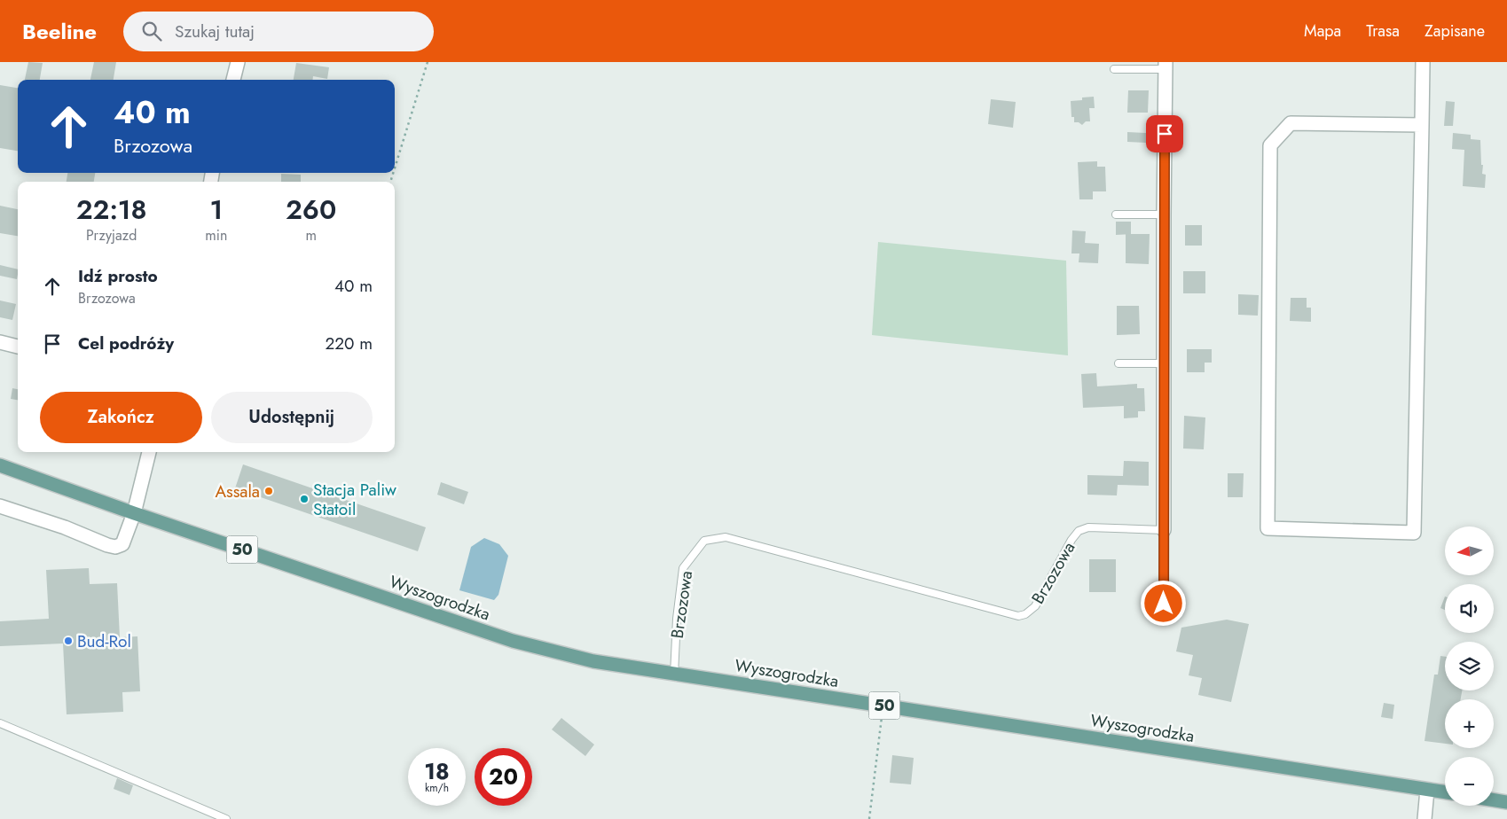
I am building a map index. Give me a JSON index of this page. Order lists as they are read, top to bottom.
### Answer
{
  "streets": {
    "main road": ["50", "Wyszogrodzka"],
    "lane": ["Brzozowa"]
  },
  "crossings": [
    ["Brzozowa", "Wyszogrodzka"]
  ],
  "places": ["Assala", "Stacja Paliw Statoil", "Bud-Rol"],
  "north": "left",
  "page": {
    "header": "Beeline",
    "search": "Szukaj tutaj",
    "nav": ["Mapa", "Trasa", "Zapisane"],
    "turn": ["40 m", "Brzozowa"],
    "eta": [
      "22:18",
      "Przyjazd",
      "1",
      "min",
      "260",
      "m"
    ],
    "list": [
      {
        "name": "Idź prosto",
        "note": "Brzozowa",
        "value": "40 m"
      },
      {
        "name": "Cel podróży",
        "value": "220 m"
      }
    ],
    "buttons": ["Zakończ", "Udostępnij"],
    "map_buttons": ["+", "−"],
    "speed": "18 km/h",
    "limit": "20"
  }
}
